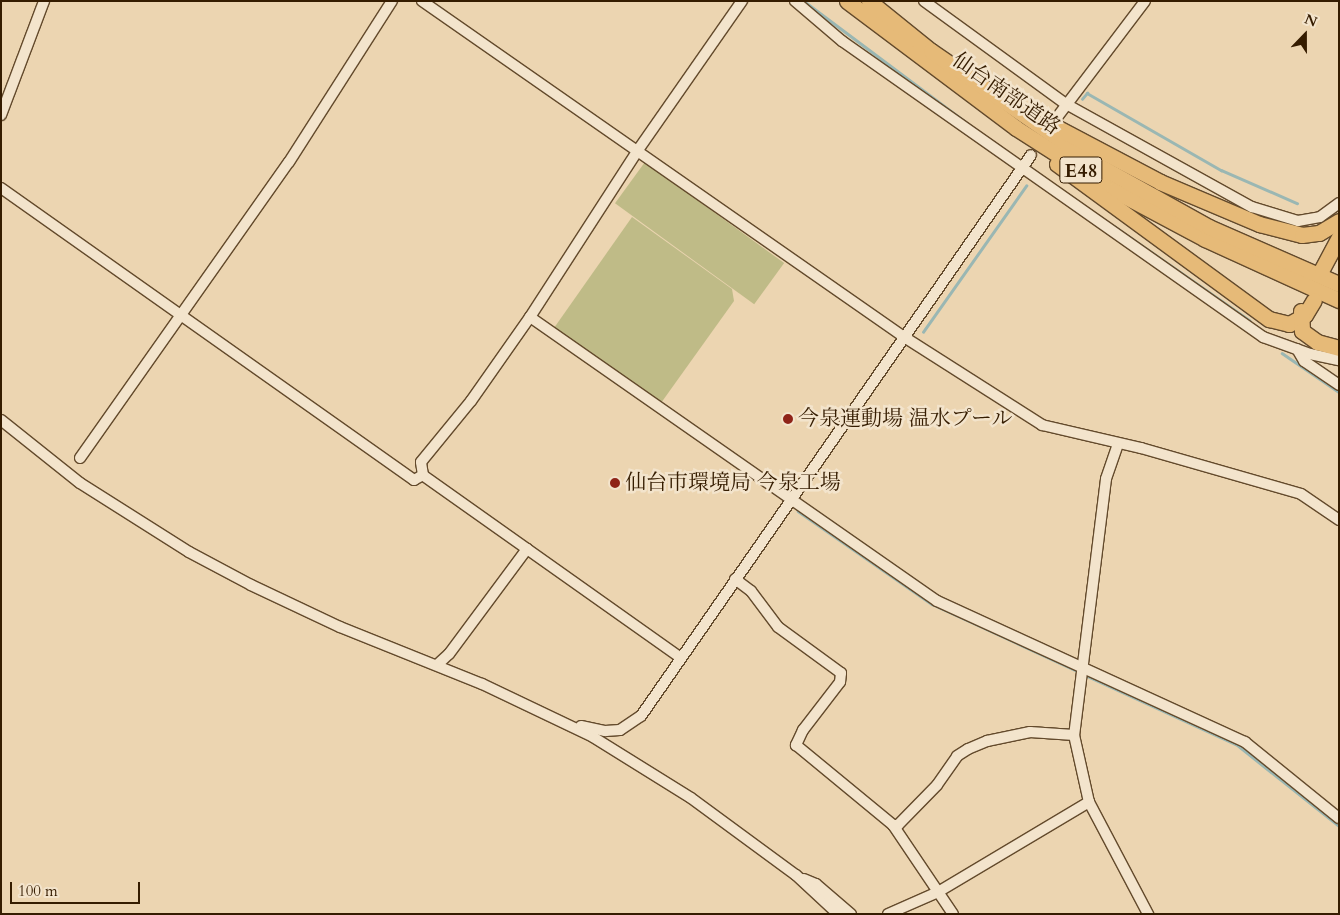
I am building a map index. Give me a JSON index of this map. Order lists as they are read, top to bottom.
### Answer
{
  "streets": {
    "highway": ["仙台南部道路", "E48"]
  },
  "places": ["今泉運動場 温水プール", "仙台市環境局 今泉工場"],
  "scale_bar": "100 m",
  "north": "top"
}
